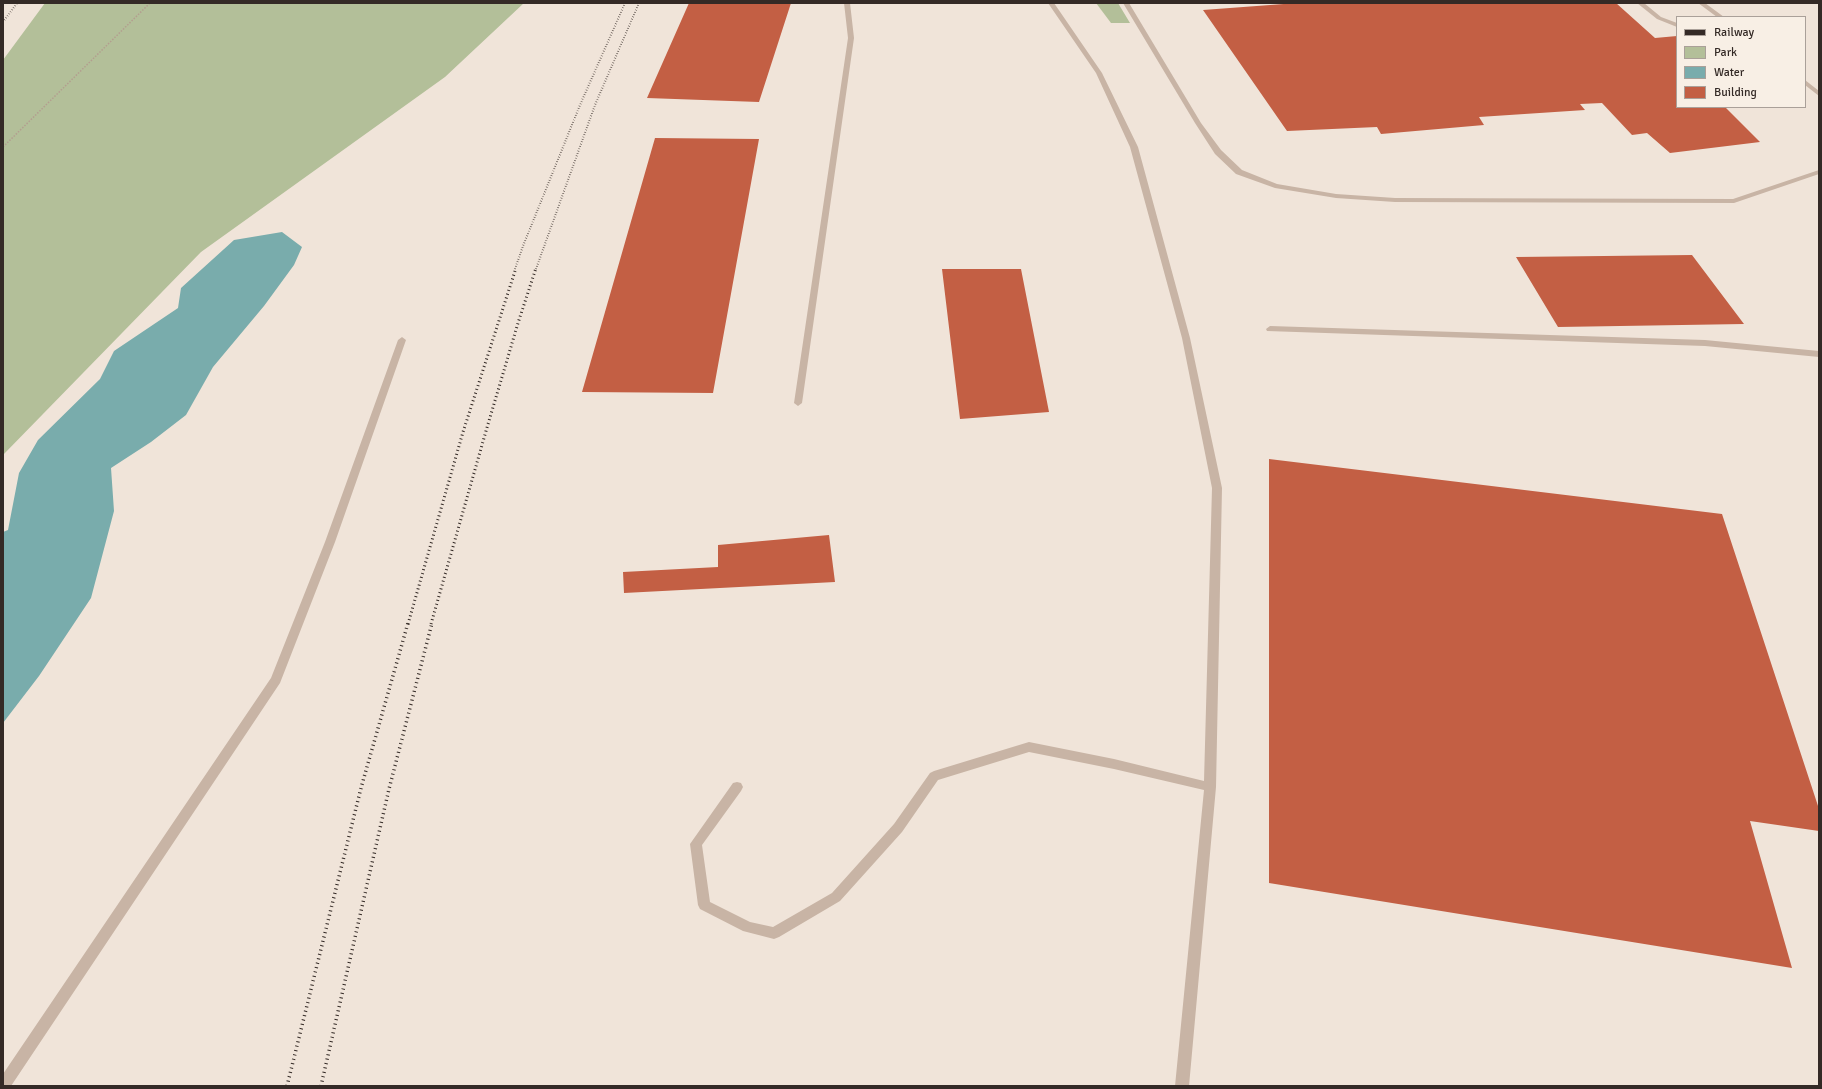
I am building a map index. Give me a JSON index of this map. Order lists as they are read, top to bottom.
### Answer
{
  "legend": [
    "Railway",
    "Park",
    "Water",
    "Building"
  ]
}
